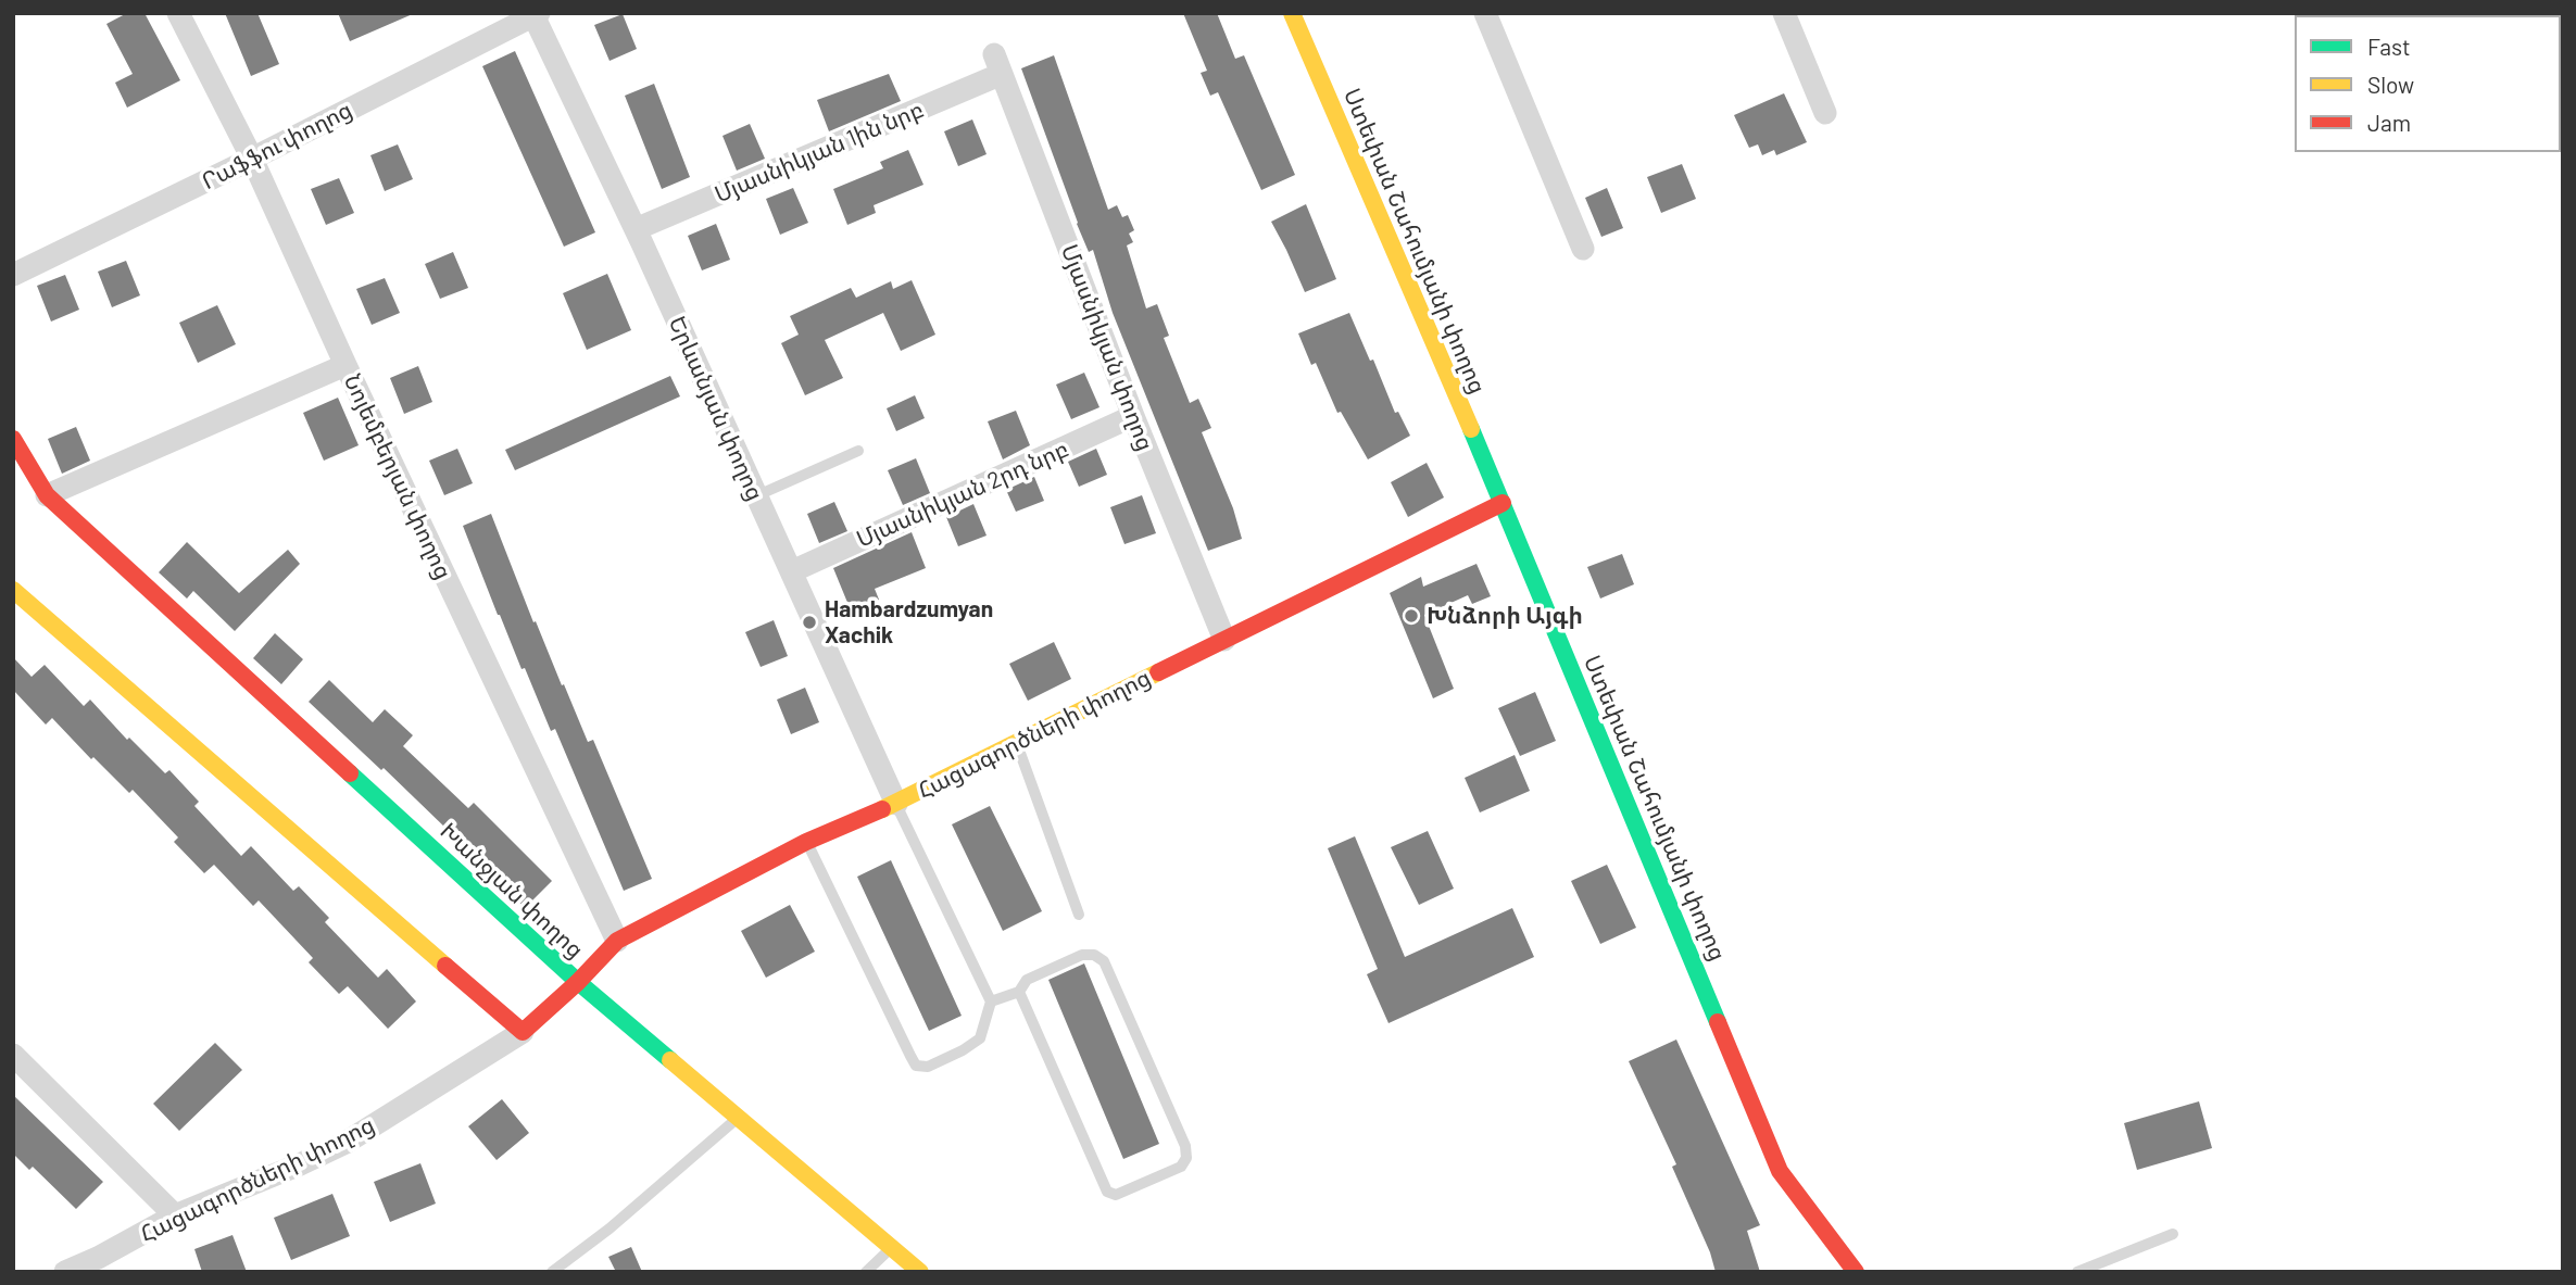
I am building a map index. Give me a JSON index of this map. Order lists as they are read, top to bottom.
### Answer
{
  "streets": {
    "street": [
      "Րաֆֆու փողոց",
      "Մյասնիկյան 1ին նրբ",
      "Ստեփան Շահումյանի փողոց",
      "Մյասնիկյան փողոց",
      "Երևանյան փողոց",
      "Նոյեմբերյան փողոց",
      "Մյասնիկյան 2րդ նրբ",
      "Հացագործների փողոց",
      "Խանջյան փողոց"
    ]
  },
  "crossings": [
    ["Րաֆֆու փողոց", "Երևանյան փողոց"],
    ["Րաֆֆու փողոց", "Նոյեմբերյան փողոց"],
    ["Մյասնիկյան 1ին նրբ", "Մյասնիկյան փողոց"],
    ["Մյասնիկյան 1ին նրբ", "Երևանյան փողոց"],
    ["Ստեփան Շահումյանի փողոց", "Հացագործների փողոց"],
    ["Մյասնիկյան փողոց", "Մյասնիկյան 2րդ նրբ"],
    ["Մյասնիկյան փողոց", "Հացագործների փողոց"],
    ["Երևանյան փողոց", "Մյասնիկյան 2րդ նրբ"],
    ["Երևանյան փողոց", "Հացագործների փողոց"],
    ["Նոյեմբերյան փողոց", "Հացագործների փողոց"],
    ["Հացագործների փողոց", "Խանջյան փողոց"]
  ],
  "places": ["Խնձորի Այգի", "Hambardzumyan Xachik"],
  "legend": ["Fast", "Slow", "Jam"]
}
